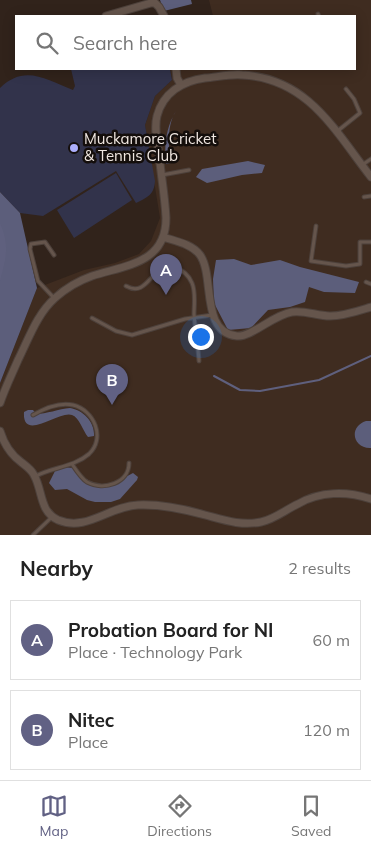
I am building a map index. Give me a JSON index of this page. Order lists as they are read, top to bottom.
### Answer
{
  "places": ["Muckamore Cricket & Tennis Club"],
  "page": {
    "search": "Search here",
    "pins": ["A", "B"],
    "heading": ["Nearby", "2 results"],
    "list": [
      {
        "mark": "A",
        "name": "Probation Board for NI",
        "note": "Place · Technology Park",
        "value": "60 m"
      },
      {
        "mark": "B",
        "name": "Nitec",
        "note": "Place",
        "value": "120 m"
      }
    ],
    "nav": ["Map", "Directions", "Saved"]
  }
}
